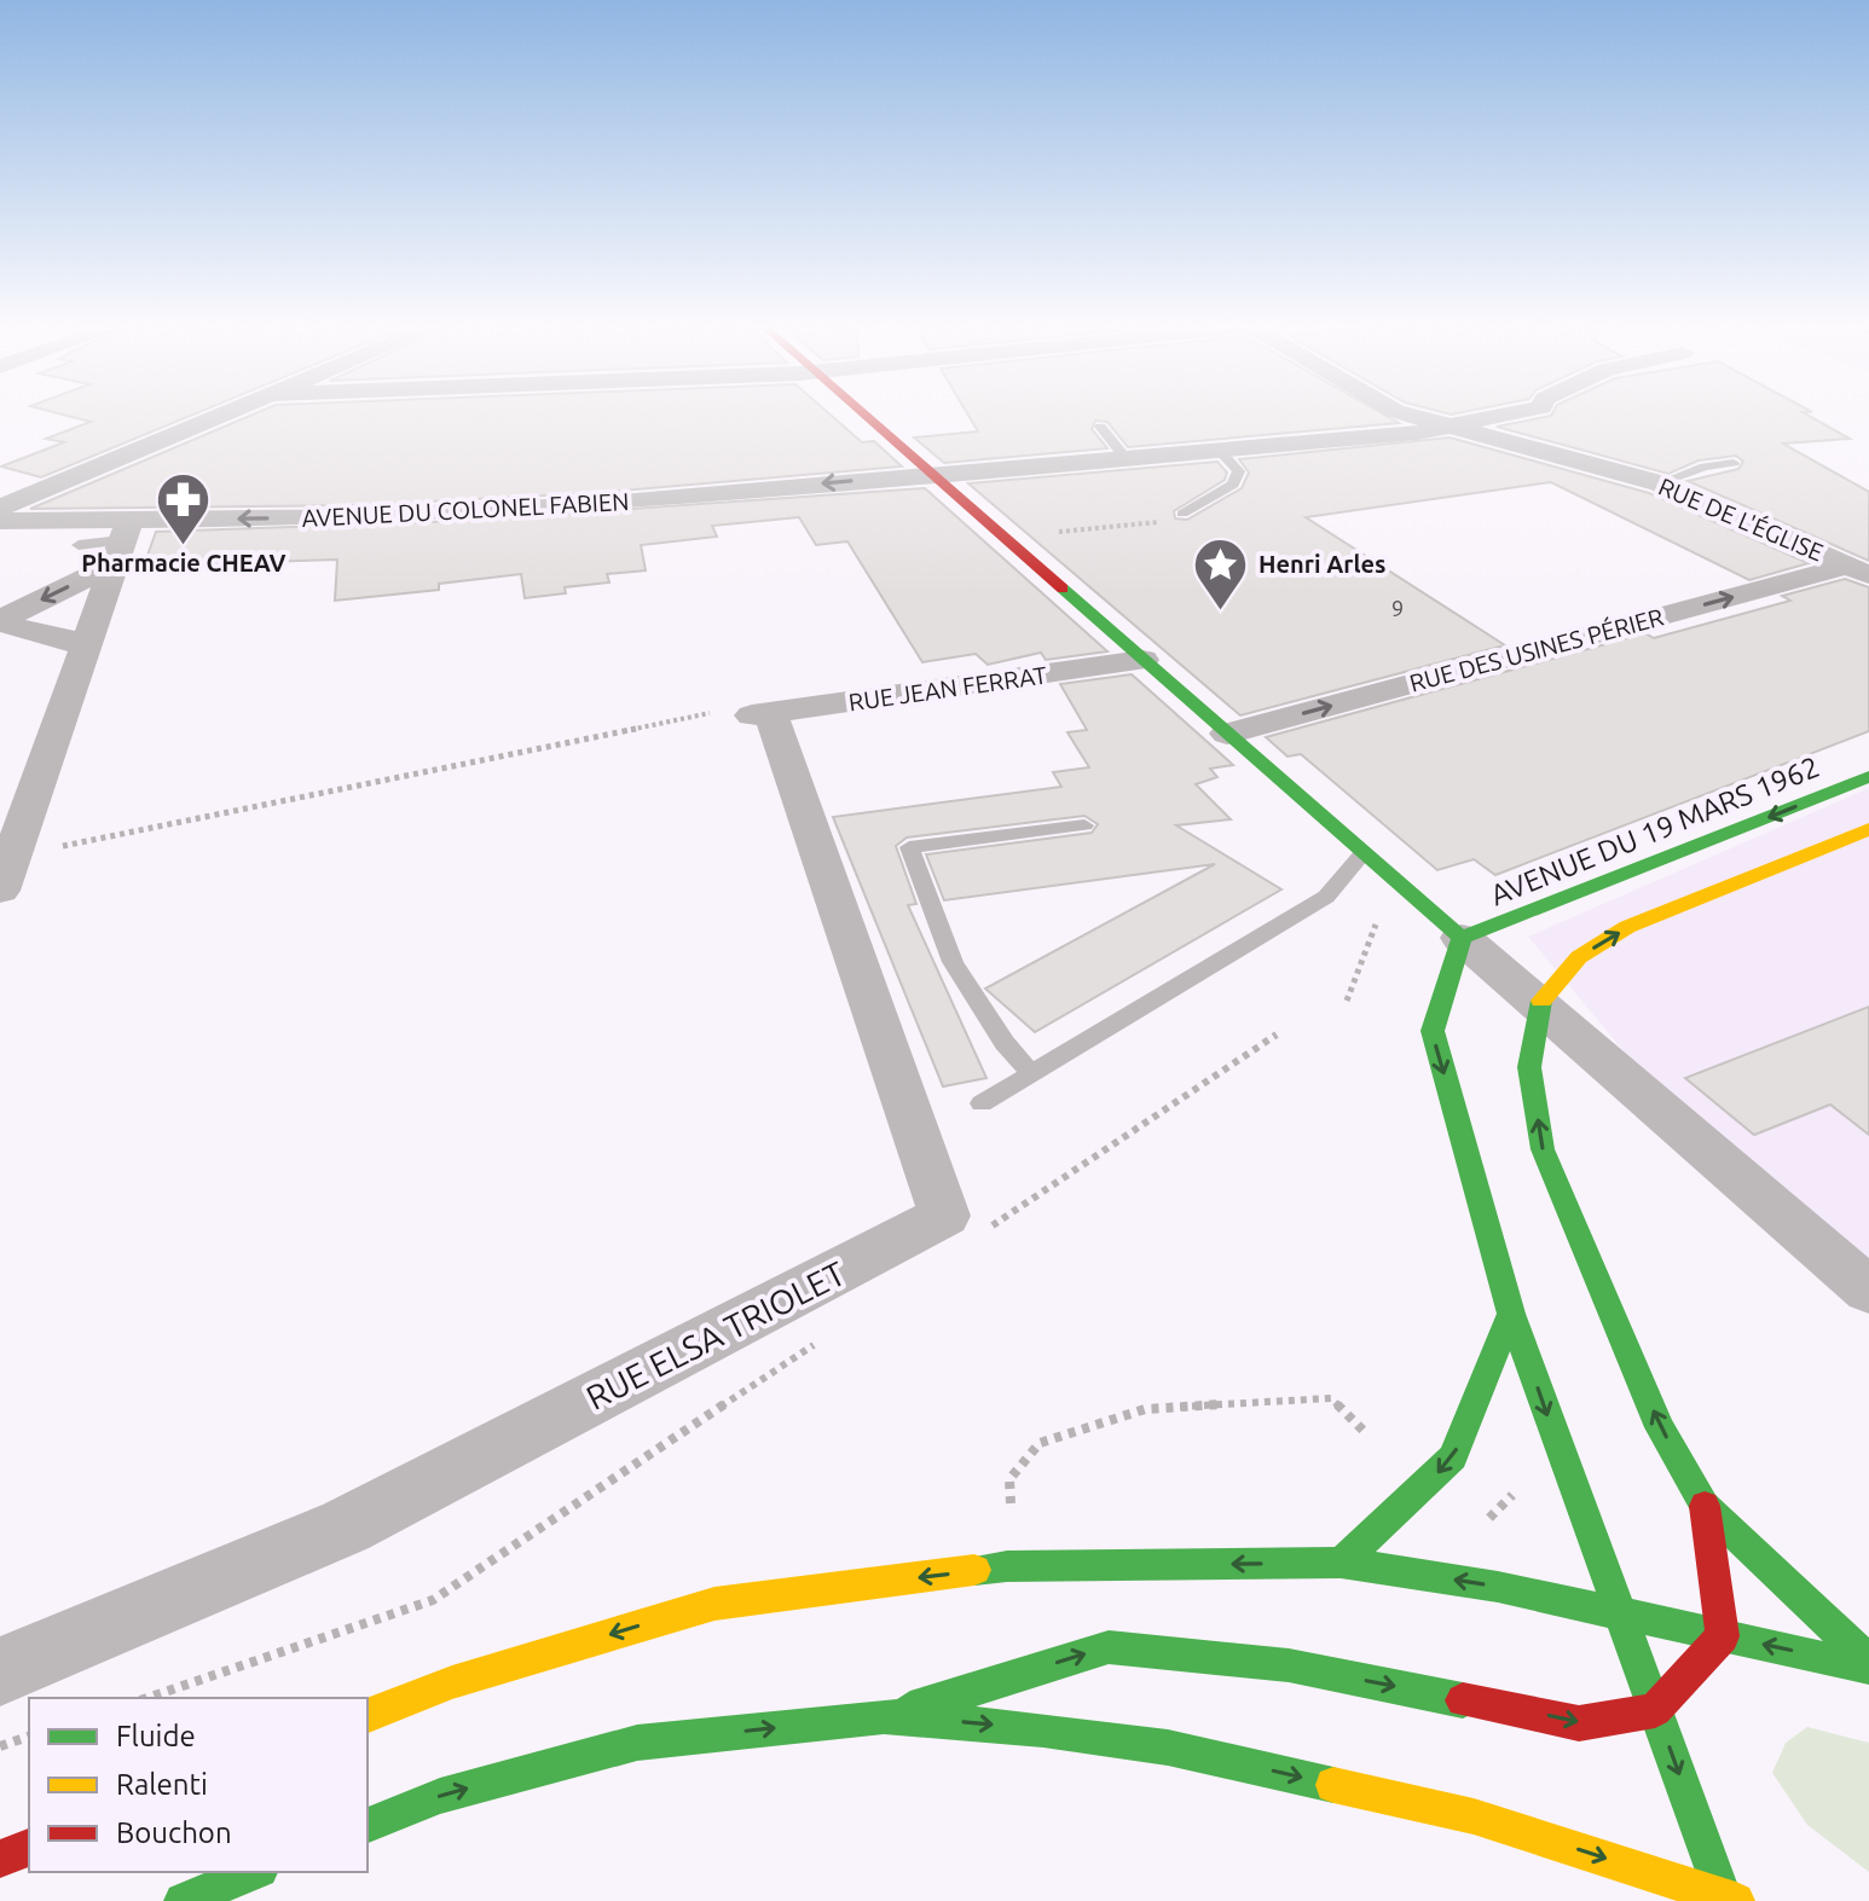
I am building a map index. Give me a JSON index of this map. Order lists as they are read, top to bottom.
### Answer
{
  "streets": {
    "main road": ["AVENUE DU 19 MARS 1962"],
    "street": [
      "AVENUE DU COLONEL FABIEN",
      "RUE DE L'ÉGLISE",
      "RUE DES USINES PÉRIER",
      "RUE JEAN FERRAT",
      "RUE ELSA TRIOLET"
    ]
  },
  "crossings": [
    ["AVENUE DU COLONEL FABIEN", "RUE DE L'ÉGLISE"],
    ["RUE DE L'ÉGLISE", "RUE DES USINES PÉRIER"],
    ["RUE JEAN FERRAT", "RUE ELSA TRIOLET"]
  ],
  "one_way": ["AVENUE DU COLONEL FABIEN", "RUE DES USINES PÉRIER"],
  "places": {
    "pharmacy": ["Pharmacie CHEAV"],
    "place": ["Henri Arles"]
  },
  "house_numbers": ["9"],
  "legend": ["Fluide", "Ralenti", "Bouchon"]
}
